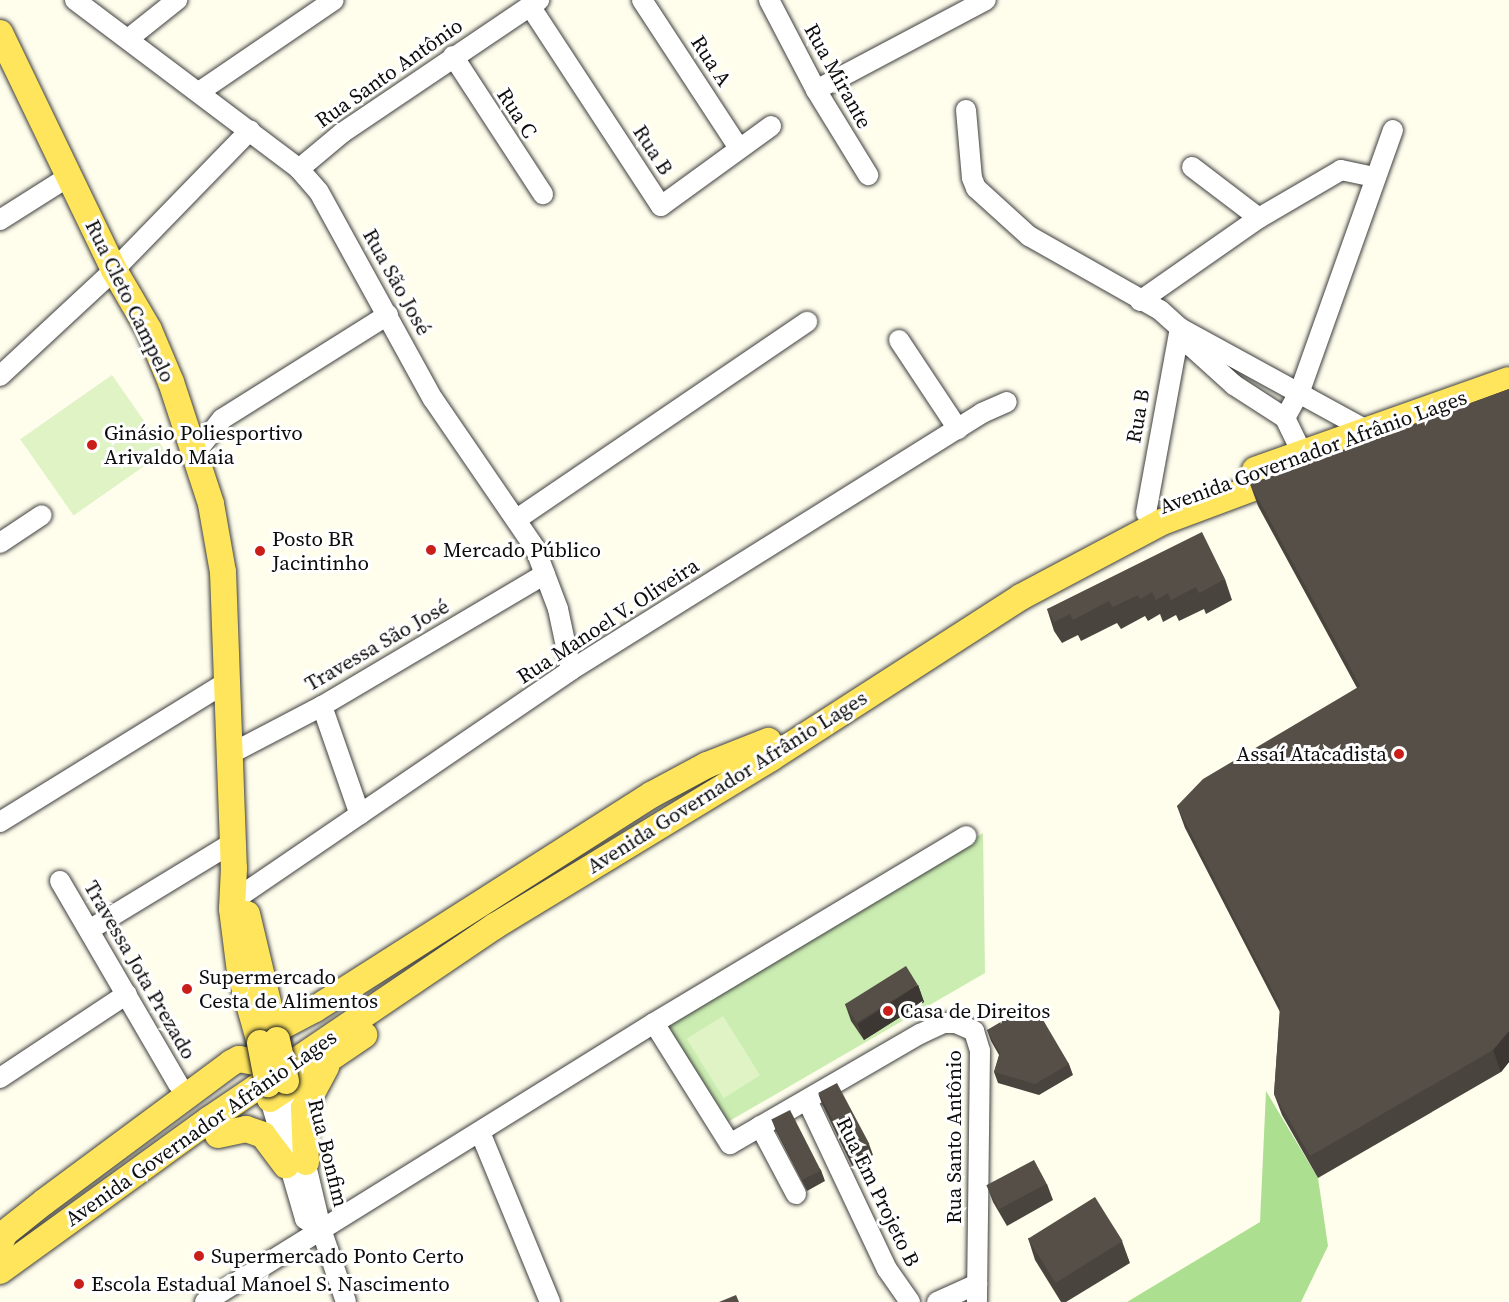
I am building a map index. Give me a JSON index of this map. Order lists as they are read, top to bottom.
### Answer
{
  "streets": {
    "main road": ["Rua Cleto Campelo", "Avenida Governador Afrânio Lages"],
    "street": [
      "Rua A",
      "Rua Santo Antônio",
      "Rua Mirante",
      "Rua C",
      "Rua B",
      "Rua São José",
      "Rua Manoel V. Oliveira",
      "Travessa São José",
      "Travessa Jota Prezado",
      "Rua Bonfim",
      "Rua Em Projeto B"
    ]
  },
  "crossings": [
    ["Rua A", "Rua B"],
    ["Rua Santo Antônio", "Rua C"],
    ["Rua Santo Antônio", "Rua B"],
    ["Rua Santo Antônio", "Rua São José"],
    ["Rua Santo Antônio", "Rua Em Projeto B"],
    ["Rua B", "Avenida Governador Afrânio Lages"],
    ["Rua São José", "Rua Manoel V. Oliveira"],
    ["Rua São José", "Travessa São José"],
    ["Rua Cleto Campelo", "Rua Manoel V. Oliveira"],
    ["Rua Cleto Campelo", "Travessa São José"],
    ["Rua Cleto Campelo", "Rua Bonfim"]
  ],
  "places": [
    "Ginásio Poliesportivo Arivaldo Maia",
    "Mercado Público",
    "Posto BR Jacintinho",
    "Assaí Atacadista",
    "Supermercado Cesta de Alimentos",
    "Casa de Direitos",
    "Supermercado Ponto Certo",
    "Escola Estadual Manoel S. Nascimento"
  ]
}
